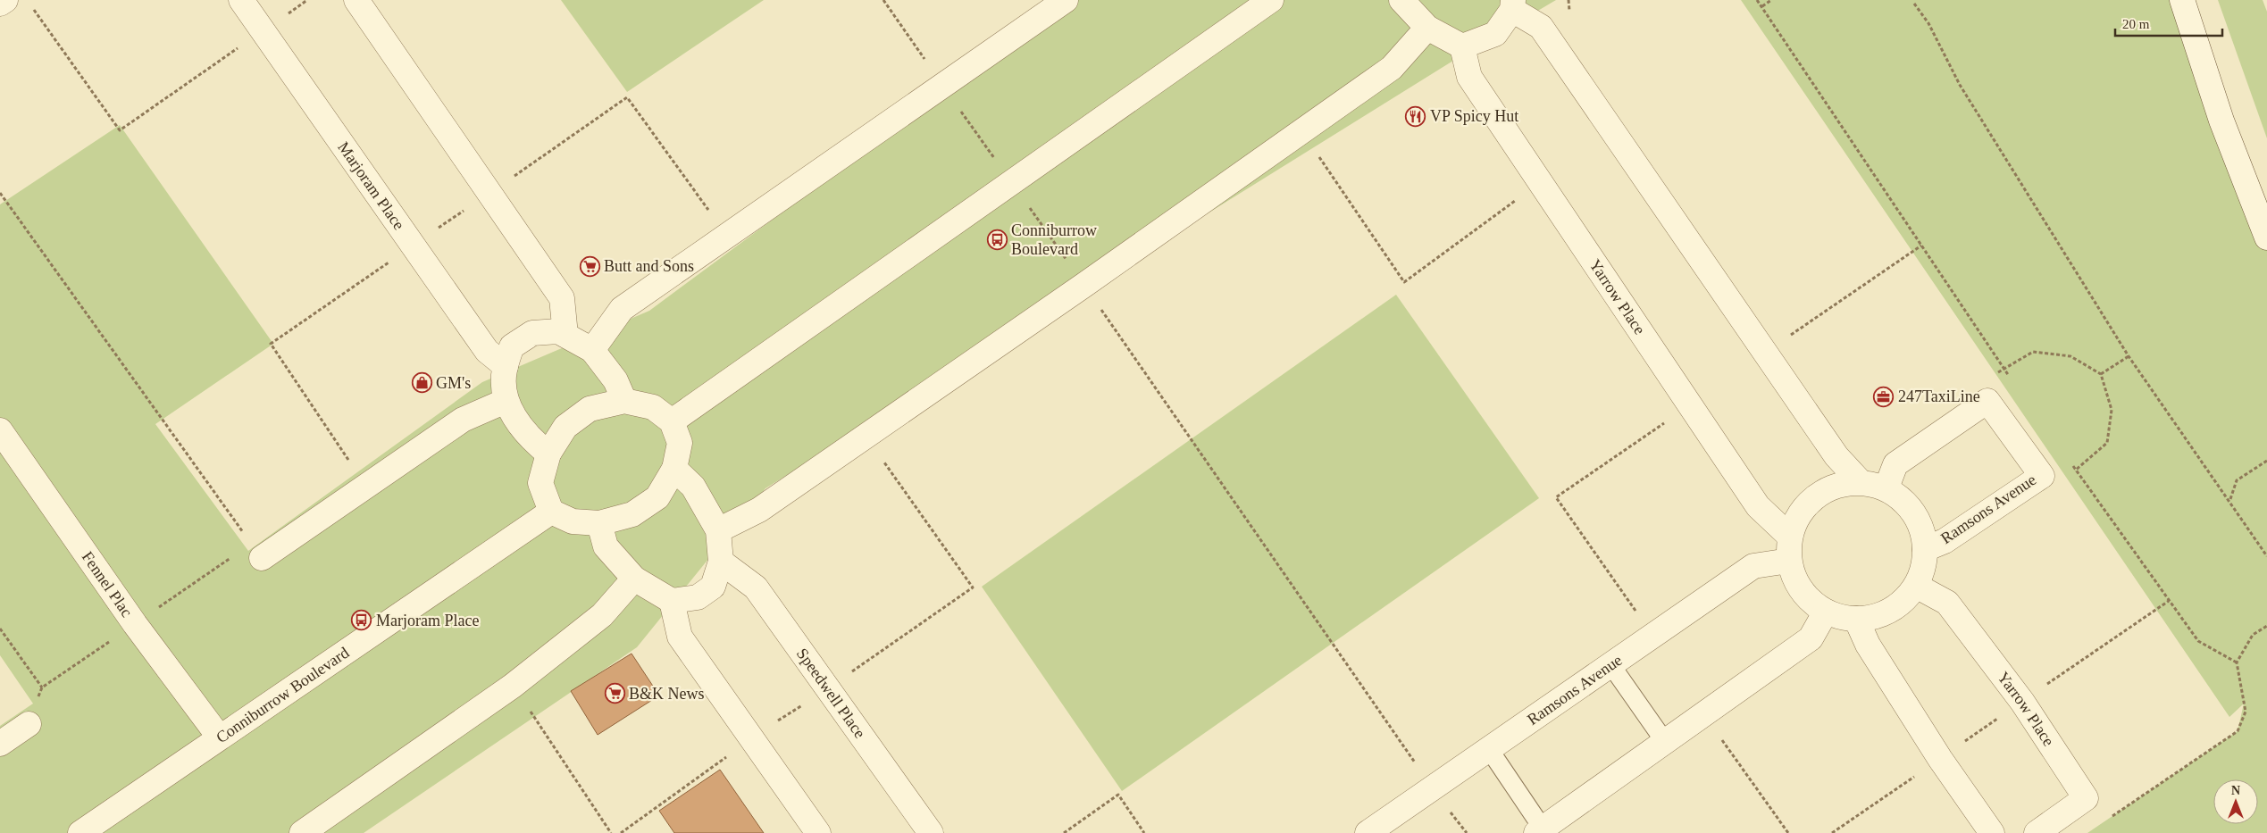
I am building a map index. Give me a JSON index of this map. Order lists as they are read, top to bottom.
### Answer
{
  "streets": {
    "street": [
      "Marjoram Place",
      "Yarrow Place",
      "Ramsons Avenue",
      "Fennel Plac",
      "Speedwell Place",
      "Conniburrow Boulevard"
    ]
  },
  "crossings": [
    ["Yarrow Place", "Ramsons Avenue"],
    ["Fennel Plac", "Conniburrow Boulevard"]
  ],
  "places": {
    "restaurant": ["VP Spicy Hut"],
    "bus stop": ["Conniburrow Boulevard", "Marjoram Place"],
    "supermarket": ["Butt and Sons", "B&K News"],
    "shop": ["GM's"],
    "office": ["247TaxiLine"]
  },
  "scale_bar": "20 m",
  "north": "top"
}
